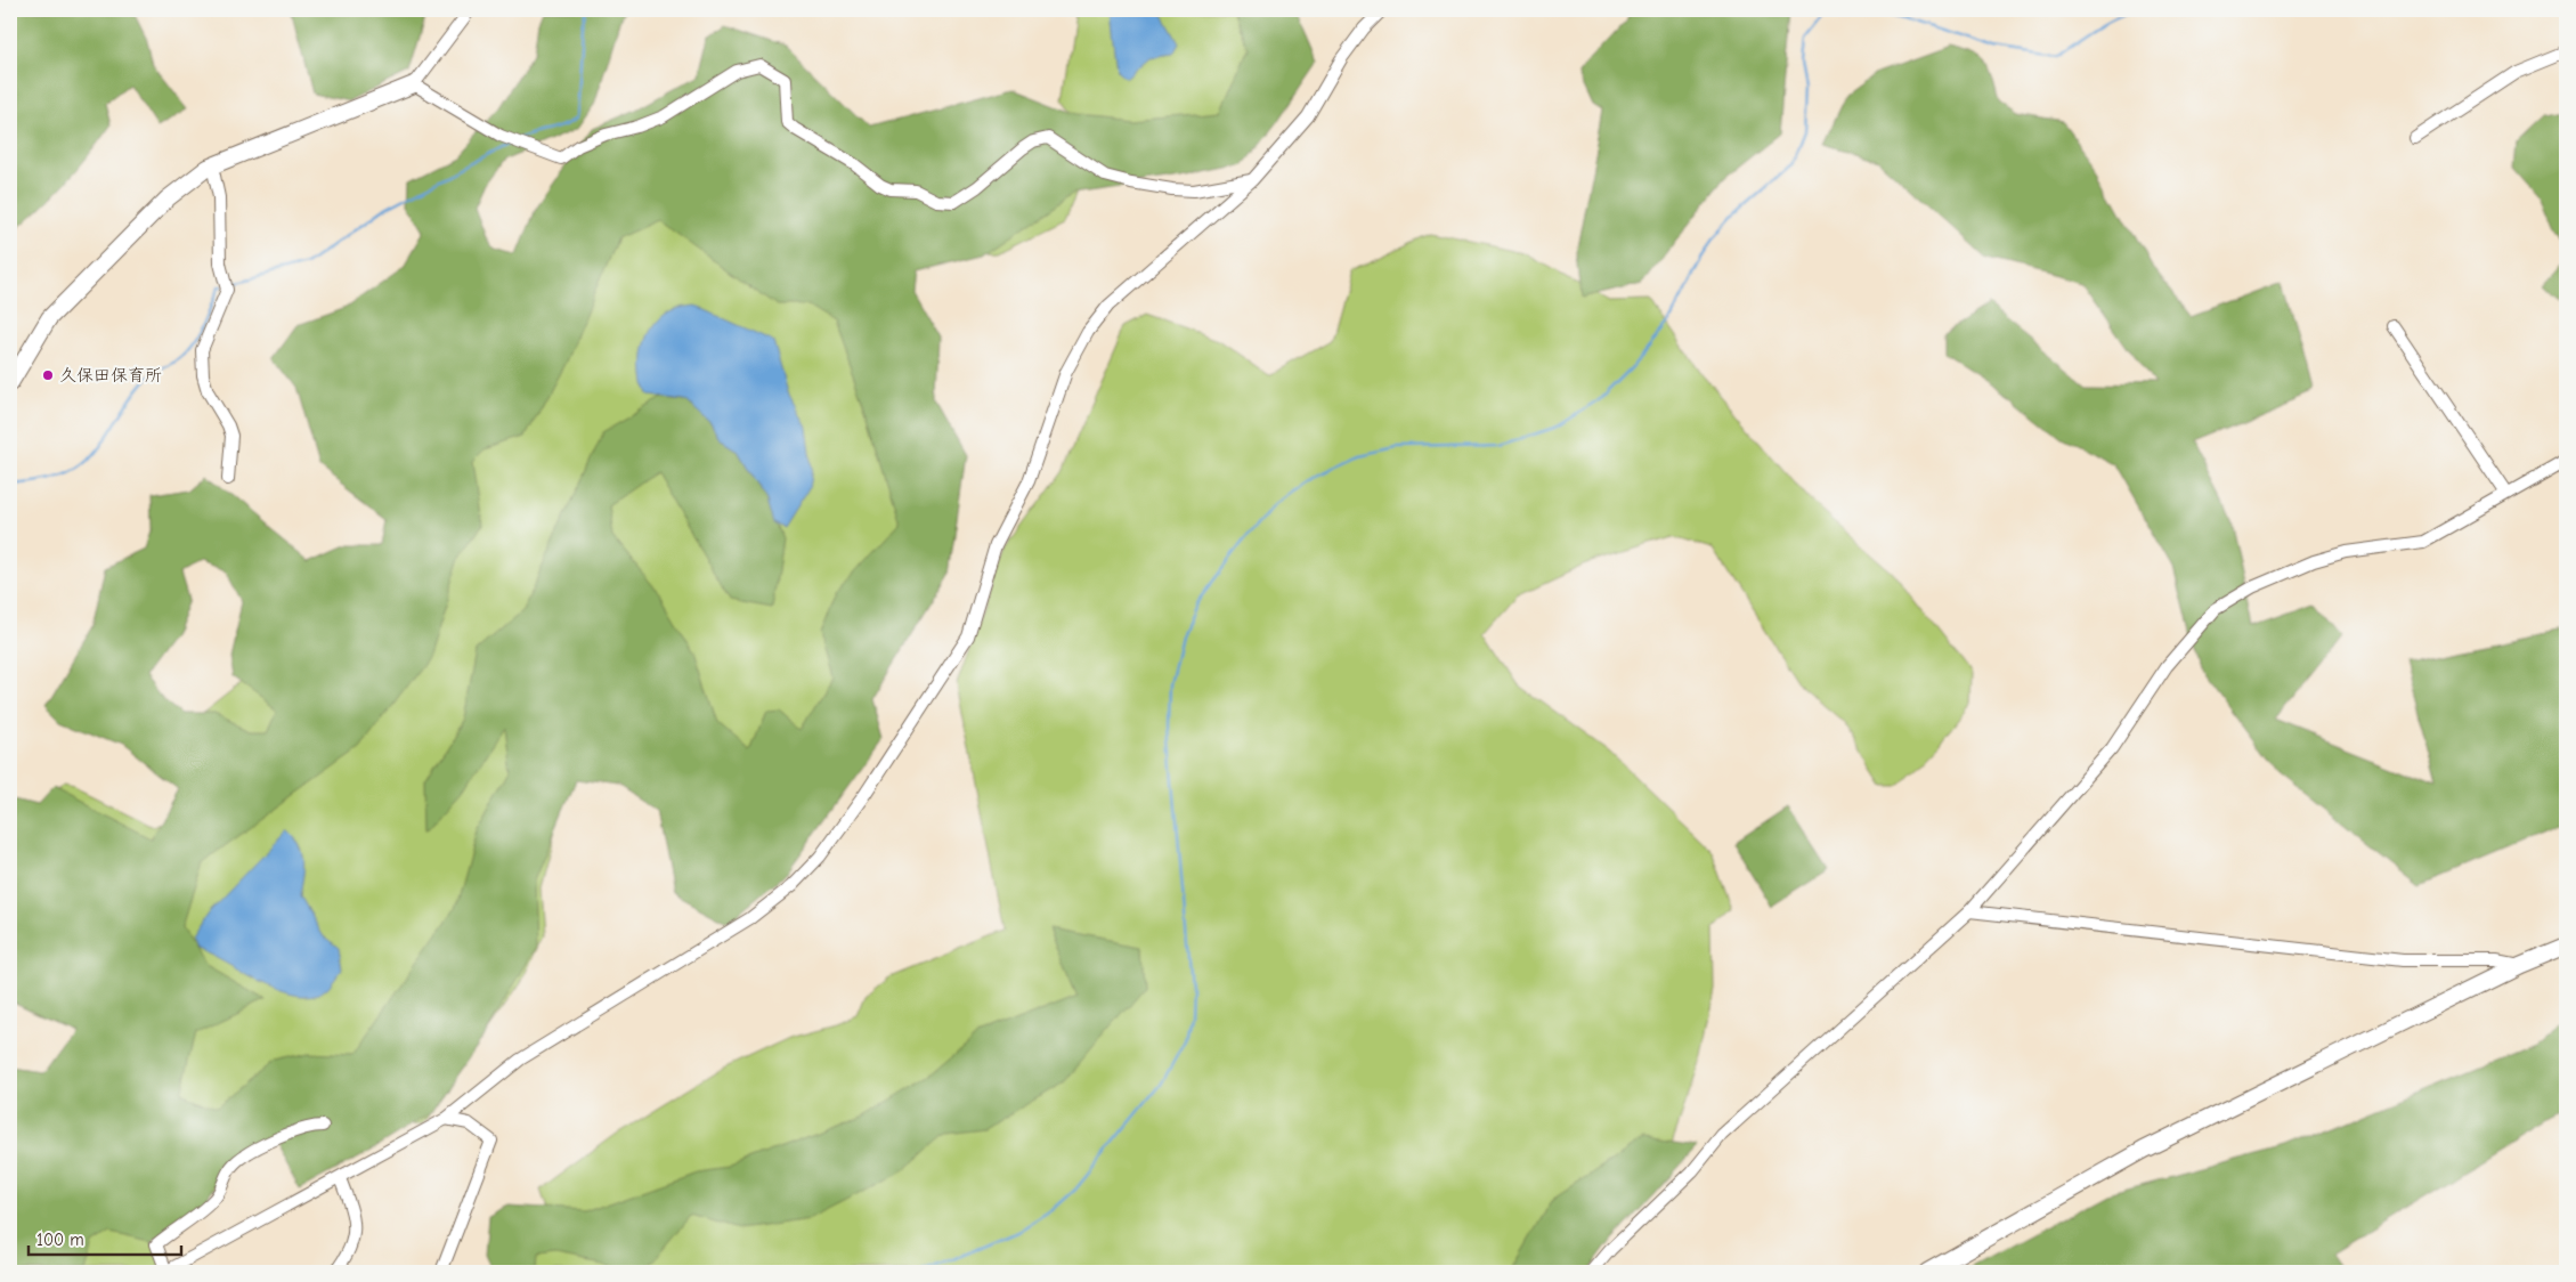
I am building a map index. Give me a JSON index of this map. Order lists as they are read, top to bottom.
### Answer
{
  "places": ["久保田保育所"],
  "scale_bar": "100 m"
}
